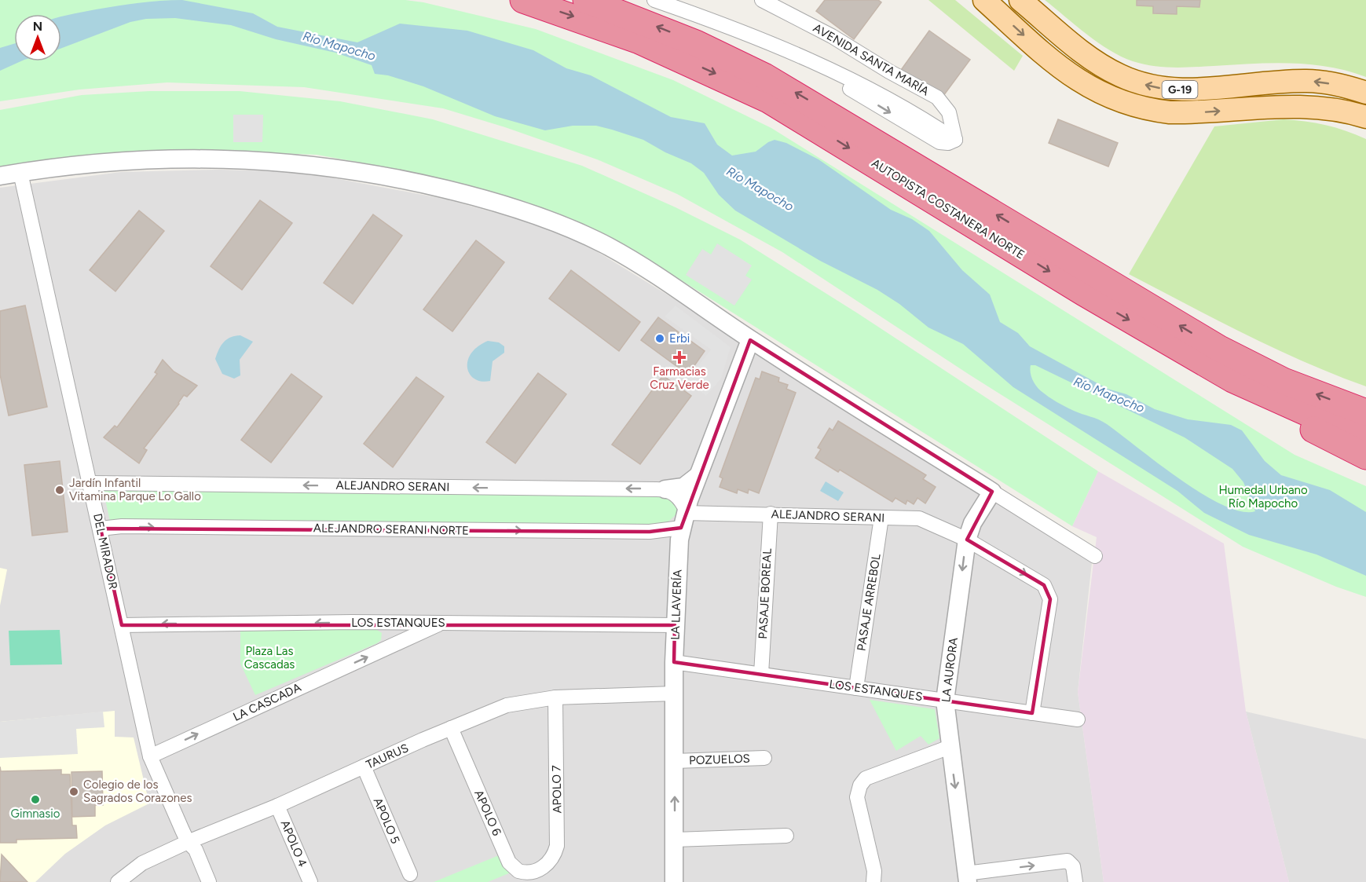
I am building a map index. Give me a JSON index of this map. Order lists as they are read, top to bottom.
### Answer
{
  "streets": {
    "highway": ["AUTOPISTA COSTANERA NORTE"],
    "main road": ["G-19"],
    "street": [
      "AVENIDA SANTA MARÍA",
      "ALEJANDRO SERANI",
      "ALEJANDRO SERANI NORTE",
      "DEL MIRADOR",
      "PASAJE BOREAL",
      "PASAJE ARREBOL",
      "LA LLAVERÍA",
      "LOS ESTANQUES",
      "LA AURORA",
      "LA CASCADA",
      "TAURUS",
      "POZUELOS",
      "APOLO 7",
      "APOLO 6",
      "APOLO 5",
      "APOLO 4"
    ]
  },
  "crossings": [
    ["ALEJANDRO SERANI", "ALEJANDRO SERANI NORTE"],
    ["ALEJANDRO SERANI", "DEL MIRADOR"],
    ["ALEJANDRO SERANI", "PASAJE BOREAL"],
    ["ALEJANDRO SERANI", "PASAJE ARREBOL"],
    ["ALEJANDRO SERANI", "LA LLAVERÍA"],
    ["ALEJANDRO SERANI", "LOS ESTANQUES"],
    ["ALEJANDRO SERANI", "LA AURORA"],
    ["ALEJANDRO SERANI NORTE", "DEL MIRADOR"],
    ["ALEJANDRO SERANI NORTE", "LA LLAVERÍA"],
    ["DEL MIRADOR", "LOS ESTANQUES"],
    ["DEL MIRADOR", "LA CASCADA"],
    ["DEL MIRADOR", "TAURUS"],
    ["PASAJE BOREAL", "LOS ESTANQUES"],
    ["PASAJE ARREBOL", "LOS ESTANQUES"],
    ["LA LLAVERÍA", "LOS ESTANQUES"],
    ["LA LLAVERÍA", "TAURUS"],
    ["LA LLAVERÍA", "POZUELOS"],
    ["LOS ESTANQUES", "LA AURORA"],
    ["LOS ESTANQUES", "LA CASCADA"],
    ["TAURUS", "APOLO 7"],
    ["TAURUS", "APOLO 6"],
    ["TAURUS", "APOLO 5"],
    ["TAURUS", "APOLO 4"],
    ["APOLO 7", "APOLO 6"]
  ],
  "one_way": ["ALEJANDRO SERANI NORTE", "LA AURORA", "LA CASCADA"],
  "water": ["Río Mapocho"],
  "parks": ["Humedal Urbano Río Mapocho", "Plaza Las Cascadas"],
  "places": {
    "other": [
      "Erbi",
      "Jardín Infantil Vitamina Parque Lo Gallo",
      "Colegio de los Sagrados Corazones",
      "Gimnasio"
    ],
    "health": ["Farmacias Cruz Verde"]
  },
  "north": "top"
}
